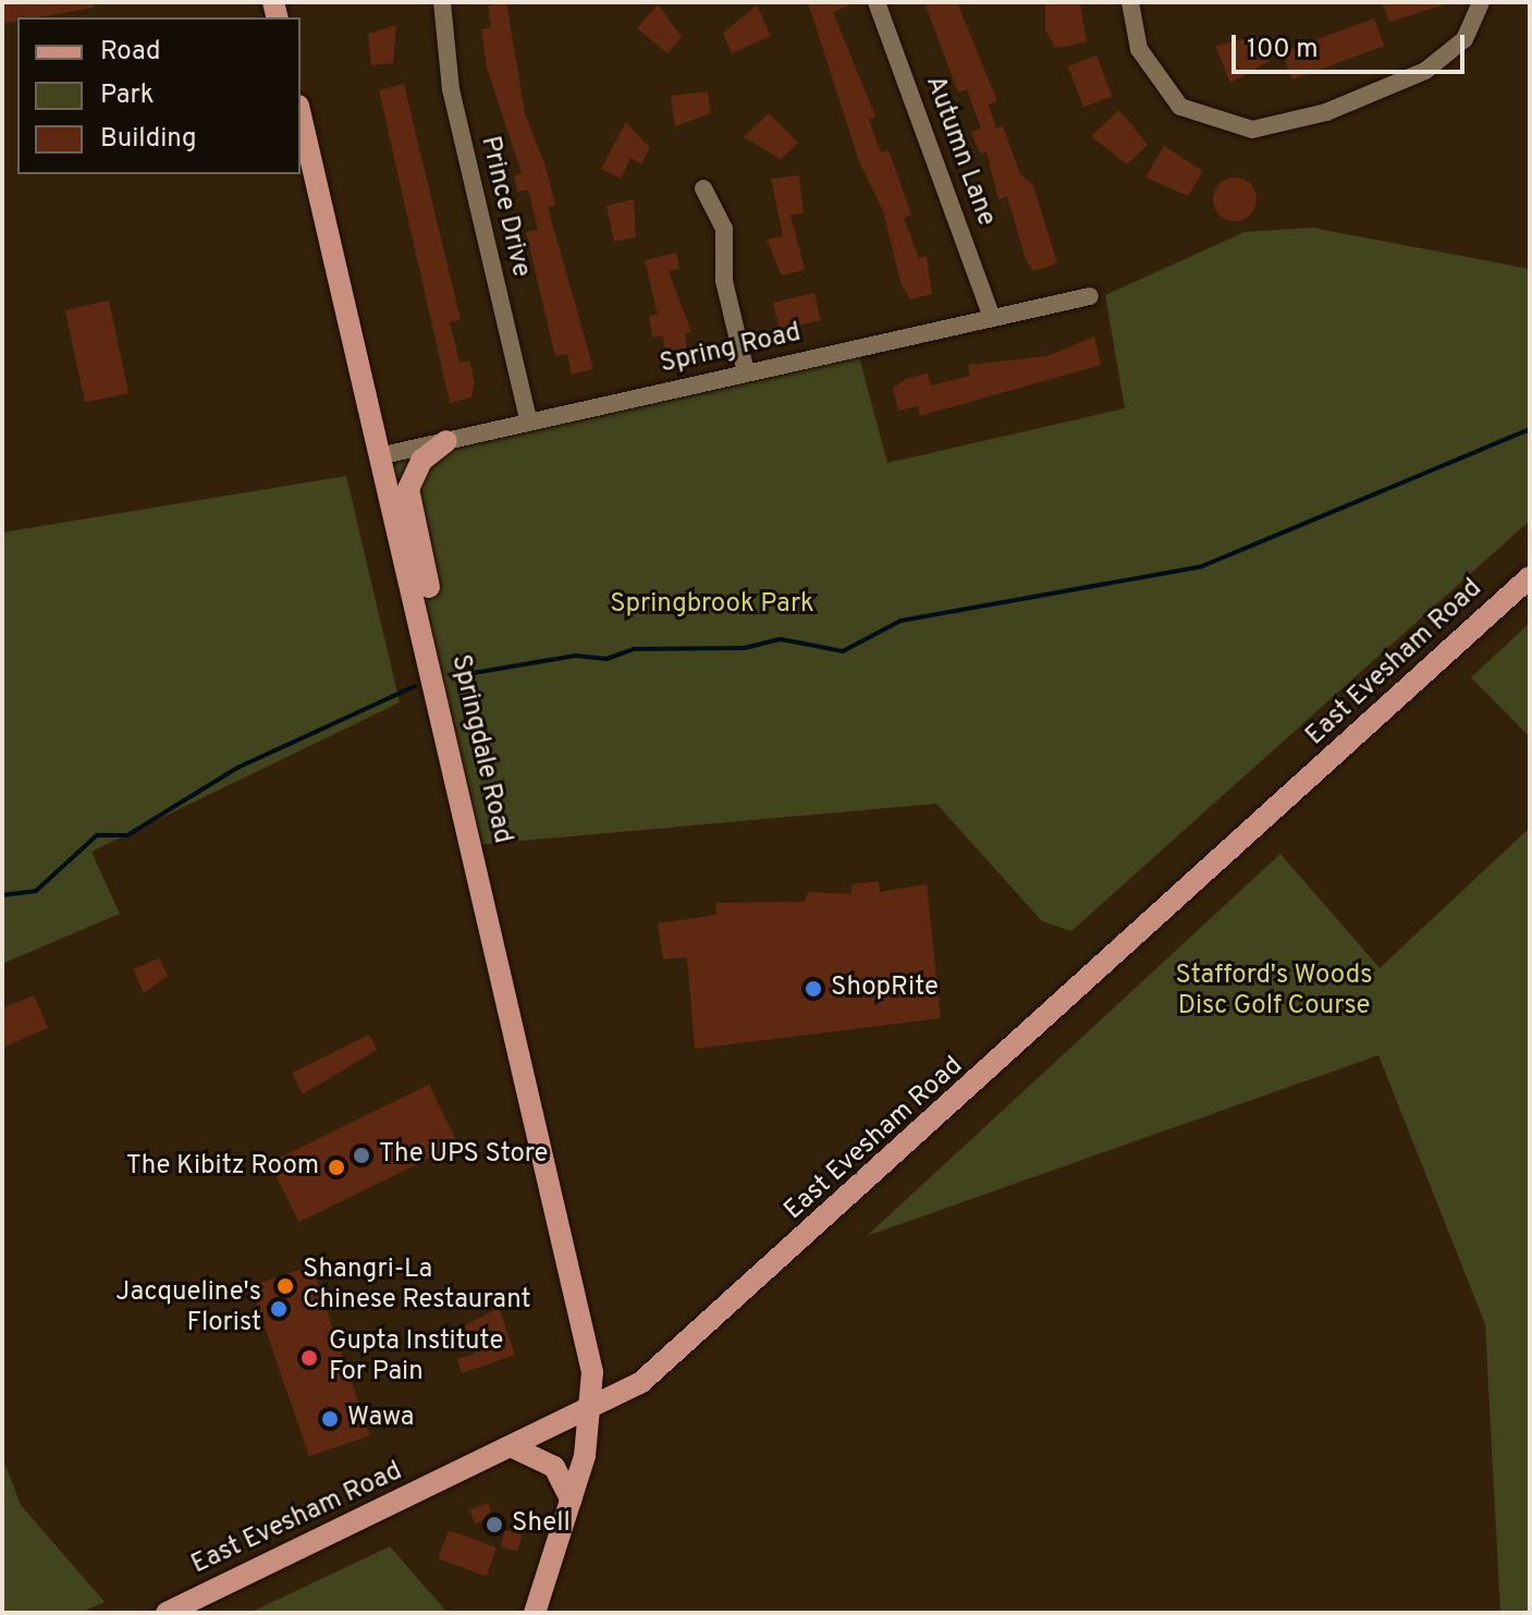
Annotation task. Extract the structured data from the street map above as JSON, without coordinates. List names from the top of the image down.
{
  "streets": {
    "main road": ["East Evesham Road", "Springdale Road"],
    "street": ["Autumn Lane", "Prince Drive", "Spring Road"]
  },
  "crossings": [
    ["Autumn Lane", "Spring Road"],
    ["Prince Drive", "Spring Road"],
    ["Spring Road", "Springdale Road"],
    ["East Evesham Road", "Springdale Road"]
  ],
  "parks": ["Springbrook Park", "Stafford's Woods Disc Golf Course"],
  "places": [
    "ShopRite",
    "The UPS Store",
    "The Kibitz Room",
    "Shangri-La Chinese Restaurant",
    "Jacqueline's Florist",
    "Gupta Institute For Pain",
    "Wawa",
    "Shell"
  ],
  "legend": ["Road", "Park", "Building"],
  "scale_bar": "100 m"
}
